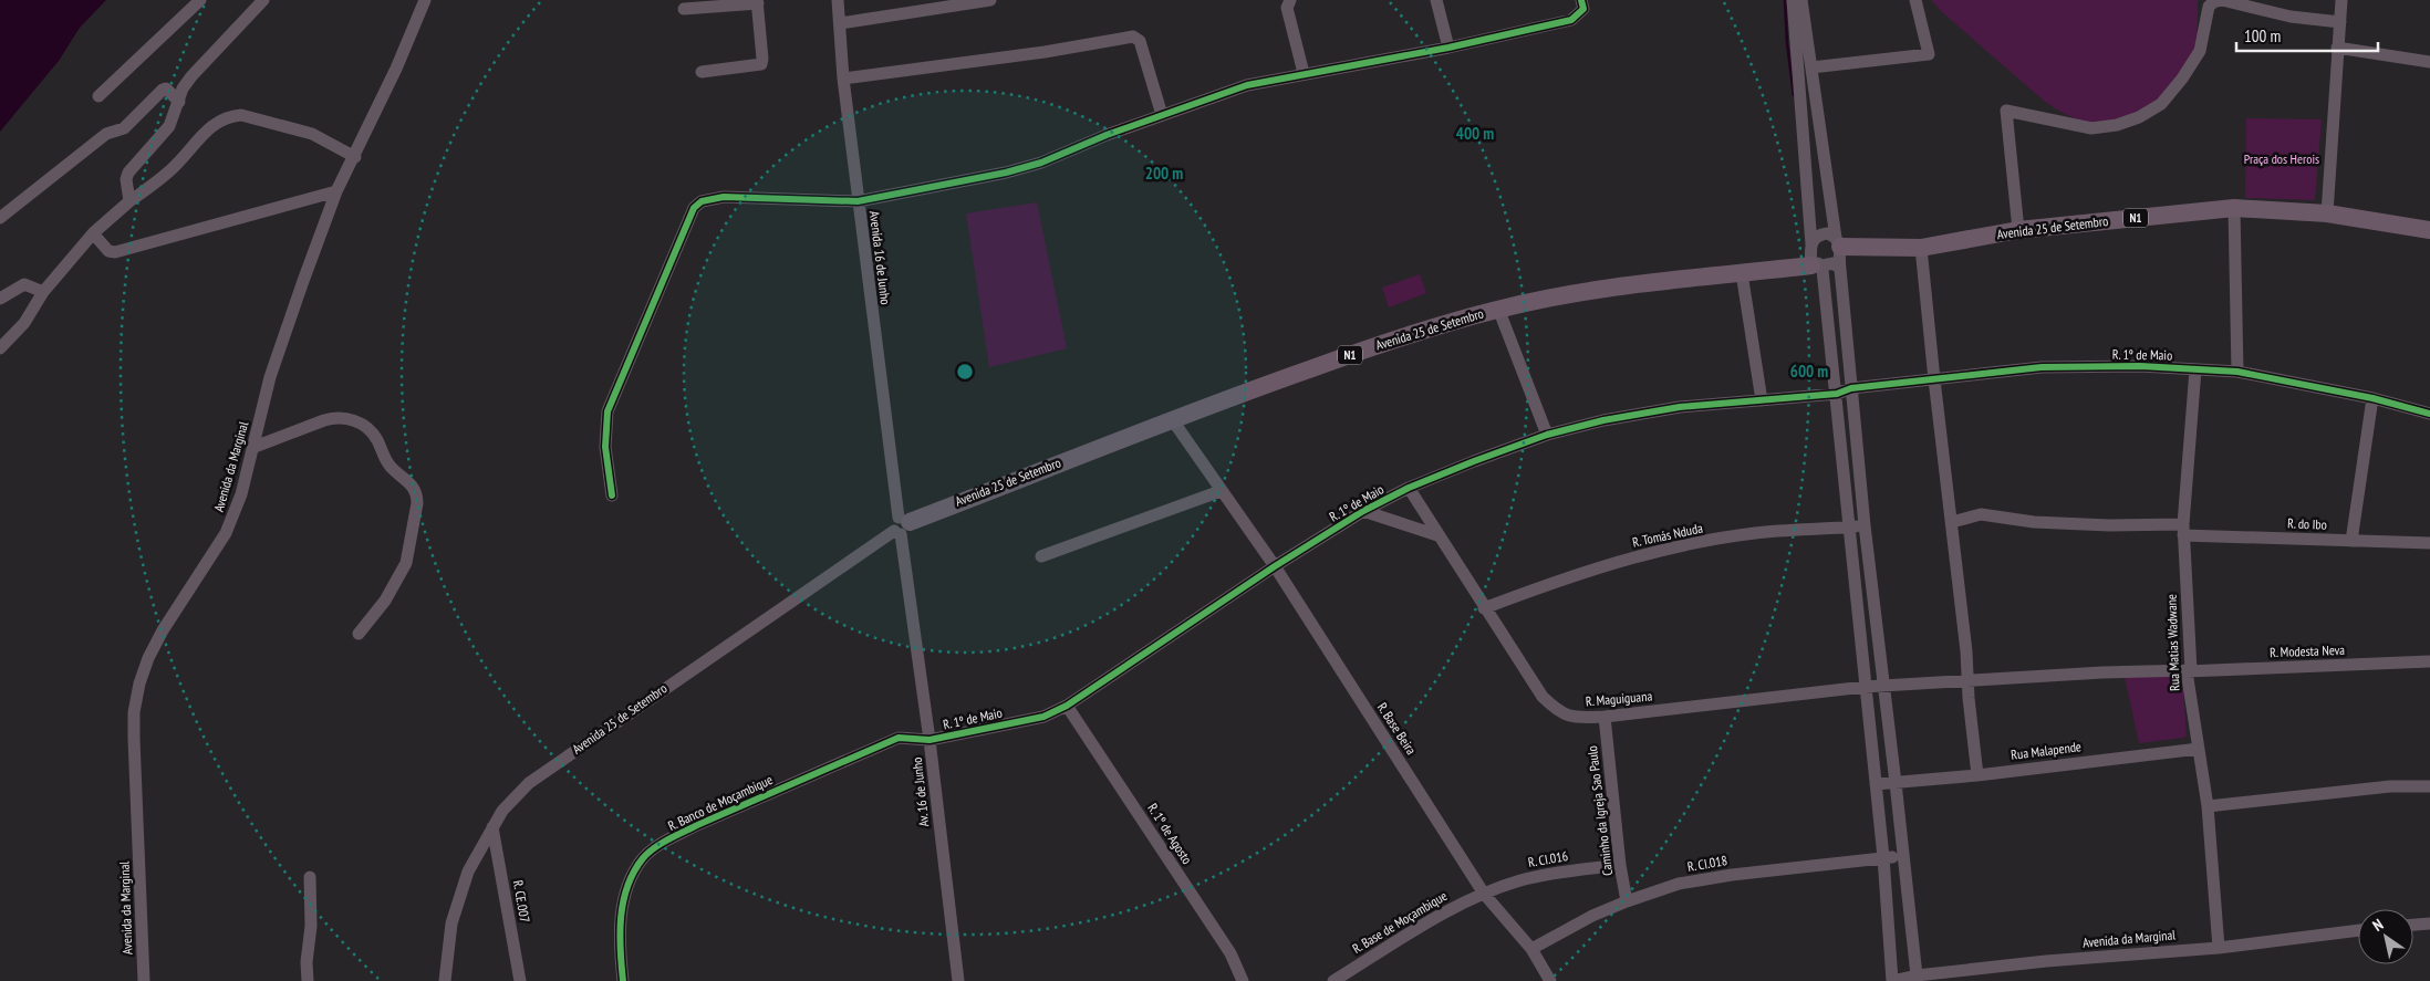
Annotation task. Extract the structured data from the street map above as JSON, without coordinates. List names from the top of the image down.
{
  "streets": {
    "highway": ["N1", "Avenida 25 de Setembro"],
    "street": [
      "Avenida 16 de Junho",
      "R. 1º de Maio",
      "Avenida da Marginal",
      "R. do Ibo",
      "R. Tomás Nduda",
      "Rua Matias Wadwane",
      "R. Modesta Neva",
      "R. Maguiguana",
      "R. Base Beira",
      "Rua Malapende",
      "Av. 16 de Junho",
      "R. Banco de Moçambique",
      "Caminho da Igreja Sao Paulo",
      "R. 1º de Agosto",
      "R. CI.016",
      "R. CI.018",
      "R. CE.007",
      "R. Base de Moçambique"
    ]
  },
  "crossings": [
    ["Avenida 25 de Setembro", "Avenida 16 de Junho"],
    ["Avenida 25 de Setembro", "R. Base Beira"],
    ["Avenida 25 de Setembro", "Av. 16 de Junho"],
    ["Avenida 25 de Setembro", "R. CE.007"],
    ["Avenida 16 de Junho", "Av. 16 de Junho"],
    ["R. 1º de Maio", "Rua Matias Wadwane"],
    ["R. 1º de Maio", "R. Maguiguana"],
    ["R. 1º de Maio", "R. Base Beira"],
    ["R. 1º de Maio", "Av. 16 de Junho"],
    ["R. 1º de Maio", "R. Banco de Moçambique"],
    ["R. 1º de Maio", "R. 1º de Agosto"],
    ["Avenida da Marginal", "Rua Matias Wadwane"],
    ["R. do Ibo", "Rua Matias Wadwane"],
    ["R. Tomás Nduda", "R. Maguiguana"],
    ["Rua Matias Wadwane", "R. Modesta Neva"],
    ["Rua Matias Wadwane", "Rua Malapende"],
    ["R. Modesta Neva", "R. Maguiguana"],
    ["R. Maguiguana", "Caminho da Igreja Sao Paulo"],
    ["R. Base Beira", "R. CI.016"],
    ["R. Base Beira", "R. CI.018"],
    ["R. Base Beira", "R. Base de Moçambique"],
    ["Av. 16 de Junho", "R. Banco de Moçambique"],
    ["Caminho da Igreja Sao Paulo", "R. CI.016"],
    ["Caminho da Igreja Sao Paulo", "R. CI.018"],
    ["R. CI.016", "R. Base de Moçambique"]
  ],
  "parks": ["Praça dos Herois"],
  "scale_bar": "100 m",
  "north": "top left",
  "rings": ["400 m", "200 m", "600 m"]
}
